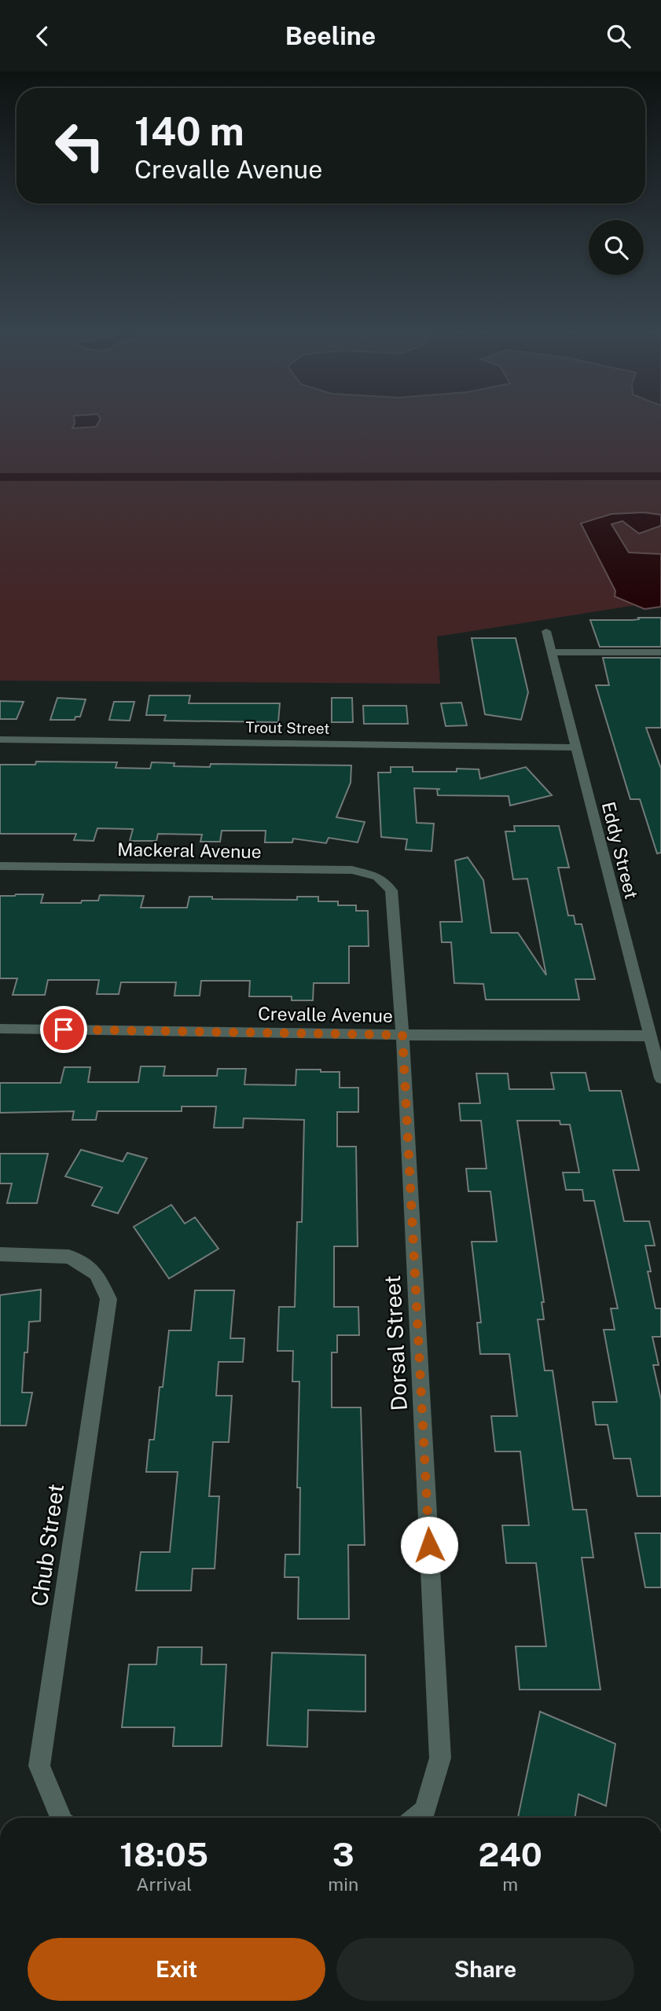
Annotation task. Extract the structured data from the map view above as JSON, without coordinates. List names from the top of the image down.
{
  "streets": {
    "street": [
      "Trout Street",
      "Mackeral Avenue",
      "Eddy Street",
      "Crevalle Avenue",
      "Dorsal Street",
      "Chub Street"
    ]
  },
  "crossings": [
    ["Trout Street", "Eddy Street"],
    ["Mackeral Avenue", "Dorsal Street"],
    ["Eddy Street", "Crevalle Avenue"],
    ["Crevalle Avenue", "Dorsal Street"]
  ],
  "page": {
    "header": "Beeline",
    "turn": ["140 m", "Crevalle Avenue"],
    "eta": [
      "18:05",
      "Arrival",
      "3",
      "min",
      "240",
      "m"
    ],
    "buttons": ["Exit", "Share"]
  }
}
